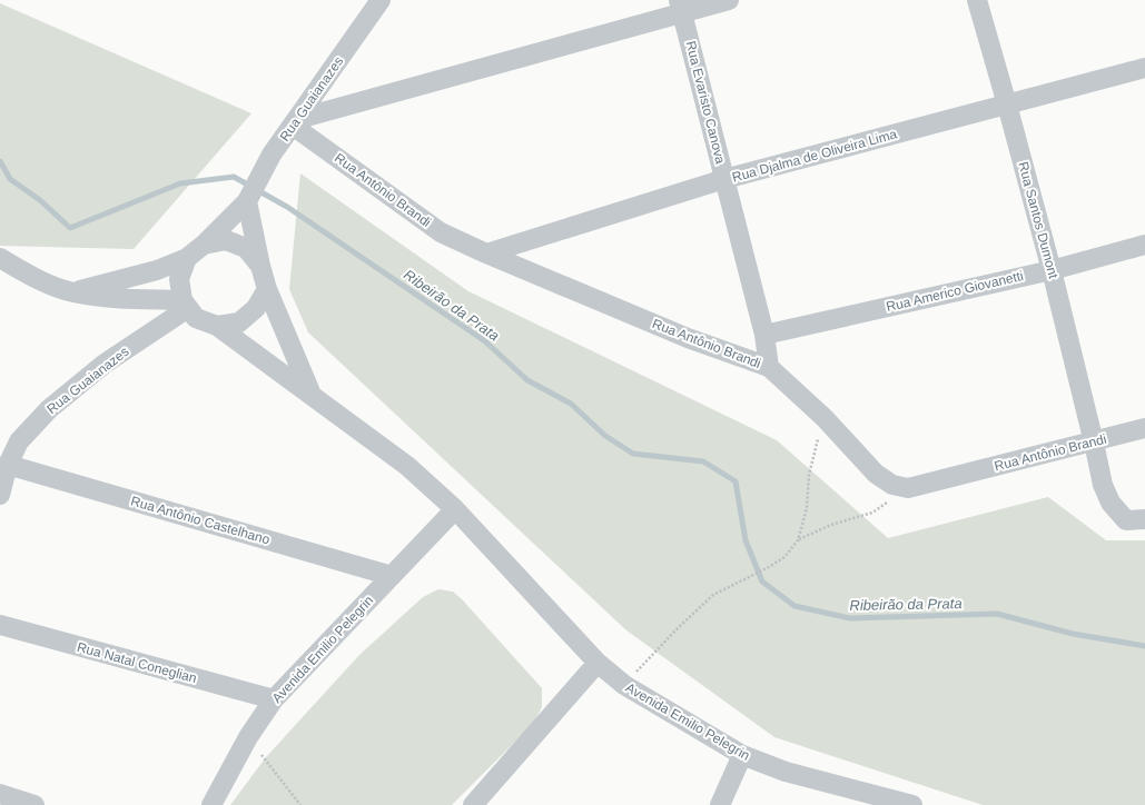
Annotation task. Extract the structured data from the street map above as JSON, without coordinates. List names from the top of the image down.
{
  "streets": {
    "street": [
      "Rua Guaianazes",
      "Rua Evaristo Canova",
      "Rua Djalma de Oliveira Lima",
      "Rua Antônio Brandi",
      "Rua Santos Dumont",
      "Rua Americo Giovanetti",
      "Rua Antônio Castelhano",
      "Avenida Emilio Pelegrin",
      "Rua Natal Coneglian"
    ]
  },
  "crossings": [
    ["Rua Guaianazes", "Rua Antônio Brandi"],
    ["Rua Guaianazes", "Rua Antônio Castelhano"],
    ["Rua Guaianazes", "Avenida Emilio Pelegrin"],
    ["Rua Evaristo Canova", "Rua Djalma de Oliveira Lima"],
    ["Rua Evaristo Canova", "Rua Antônio Brandi"],
    ["Rua Evaristo Canova", "Rua Americo Giovanetti"],
    ["Rua Djalma de Oliveira Lima", "Rua Antônio Brandi"],
    ["Rua Djalma de Oliveira Lima", "Rua Santos Dumont"],
    ["Rua Antônio Brandi", "Rua Santos Dumont"],
    ["Rua Santos Dumont", "Rua Americo Giovanetti"],
    ["Rua Antônio Castelhano", "Avenida Emilio Pelegrin"],
    ["Avenida Emilio Pelegrin", "Rua Natal Coneglian"]
  ],
  "water": ["Ribeirão da Prata"]
}
